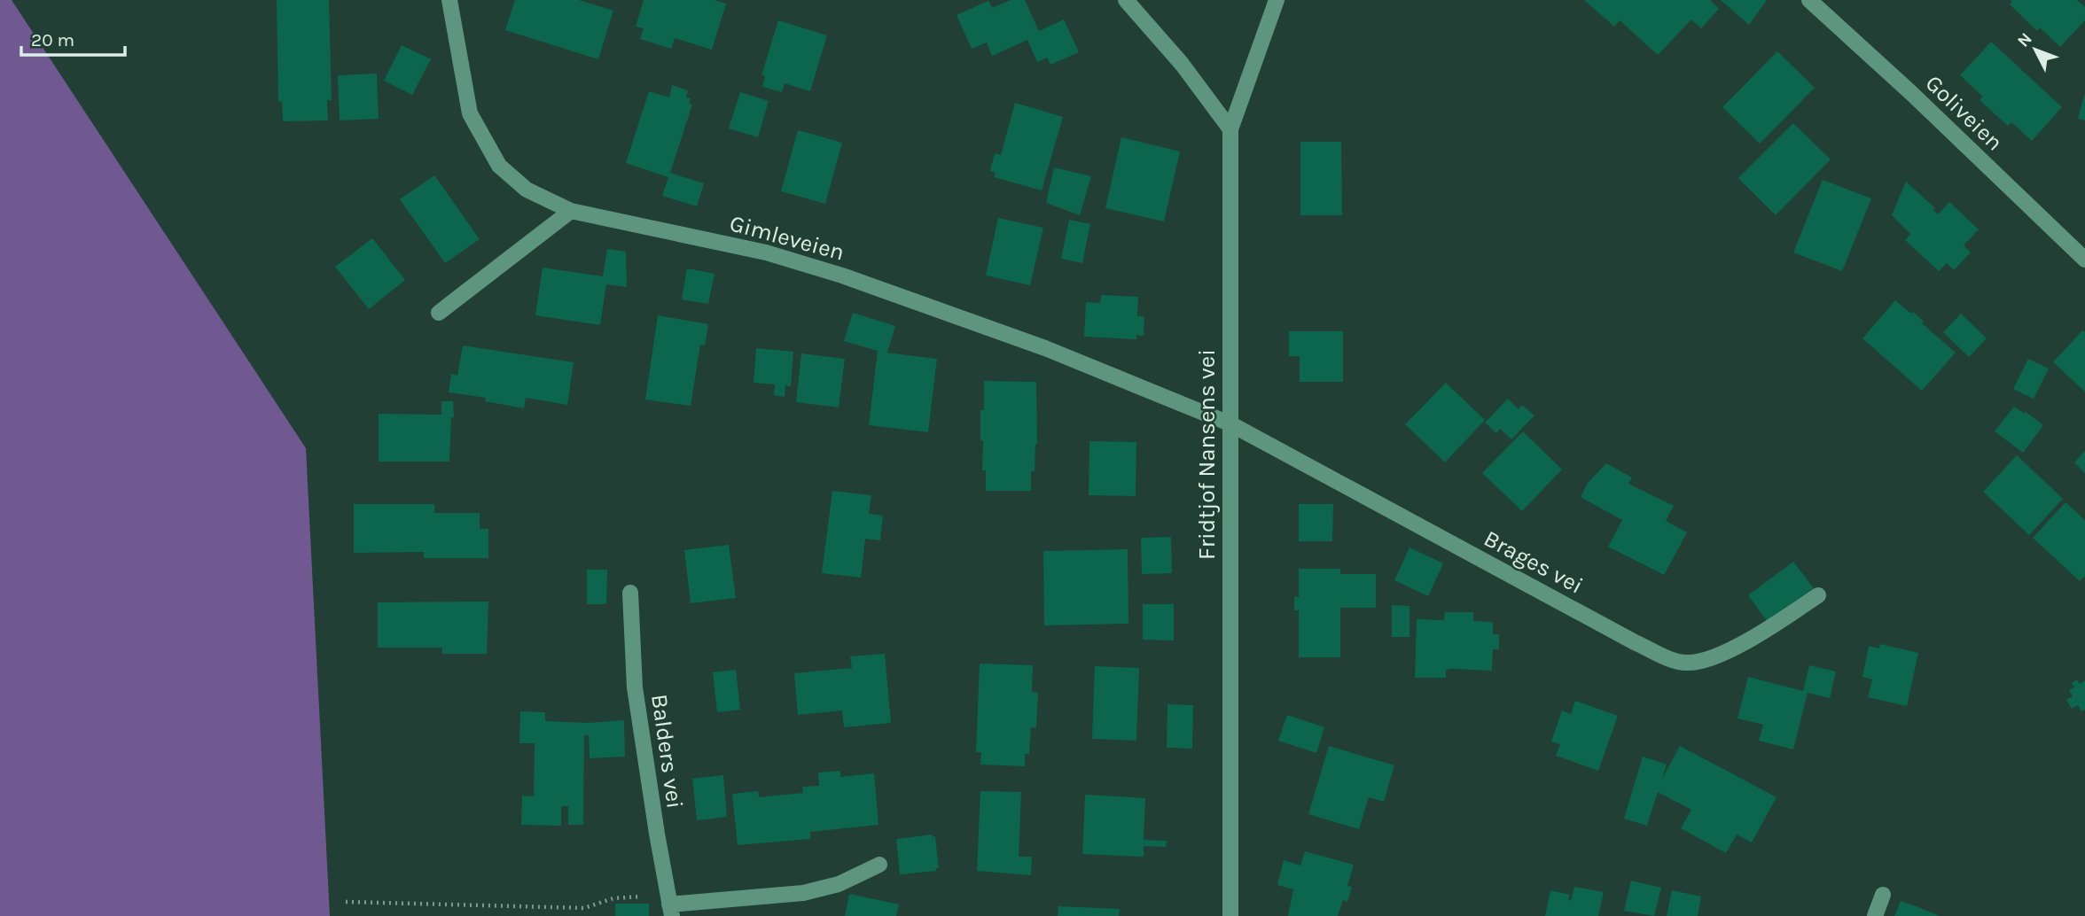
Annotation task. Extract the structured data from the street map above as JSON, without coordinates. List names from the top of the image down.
{
  "streets": {
    "street": [
      "Goliveien",
      "Gimleveien",
      "Fridtjof Nansens vei",
      "Brages vei",
      "Balders vei"
    ]
  },
  "crossings": [
    ["Gimleveien", "Fridtjof Nansens vei"],
    ["Gimleveien", "Brages vei"],
    ["Fridtjof Nansens vei", "Brages vei"]
  ],
  "scale_bar": "20 m",
  "north": "top left"
}
